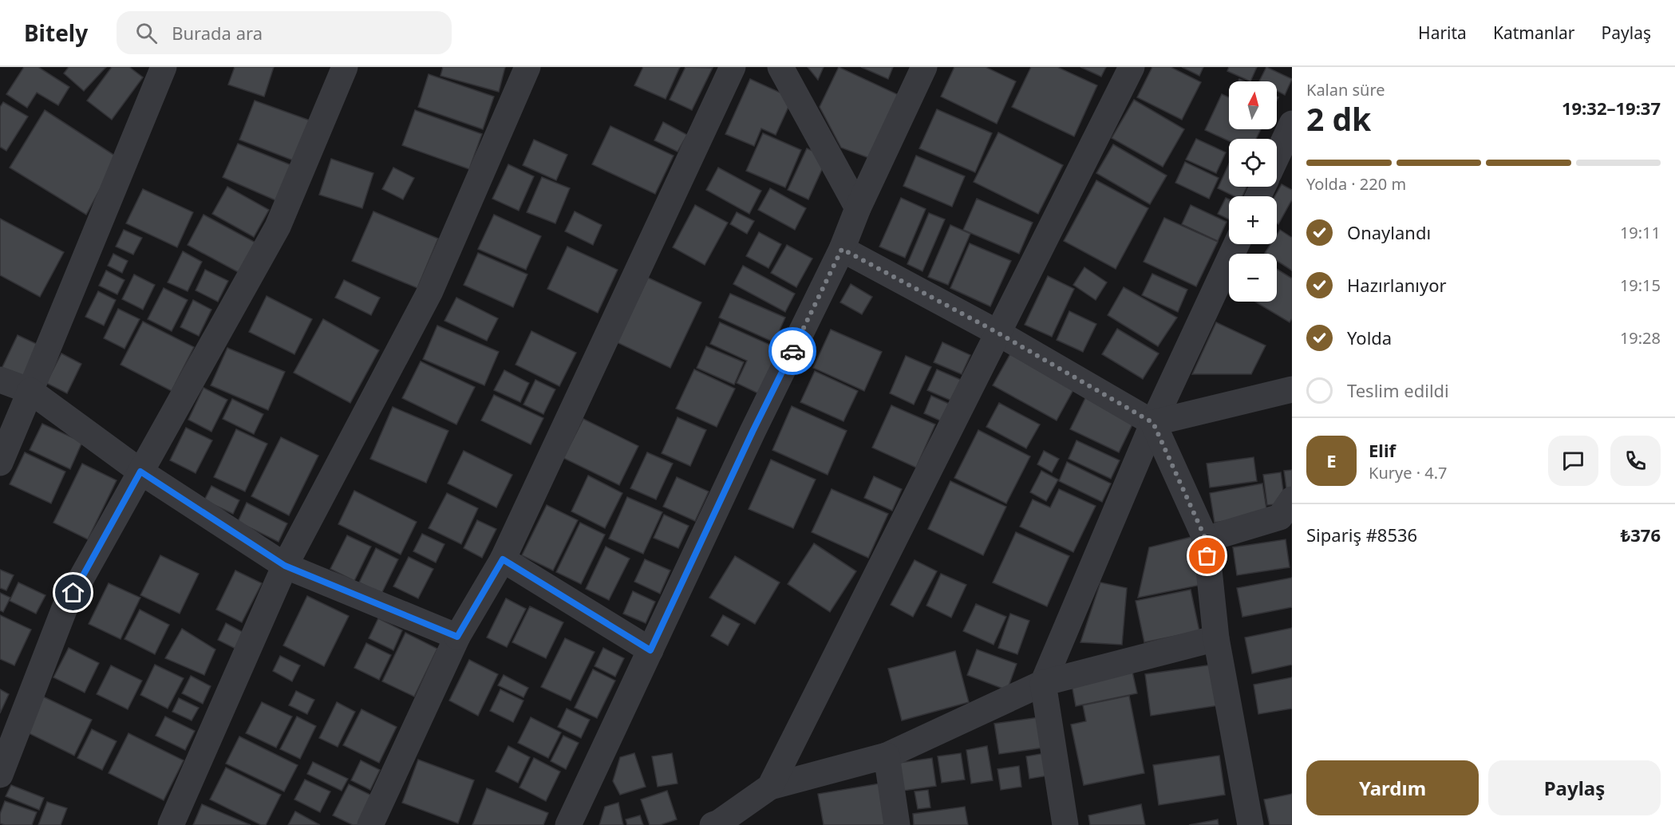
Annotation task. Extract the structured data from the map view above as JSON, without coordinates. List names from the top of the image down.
{
  "north": "top",
  "page": {
    "header": "Bitely",
    "search": "Burada ara",
    "nav": ["Harita", "Katmanlar", "Paylaş"],
    "heading": ["2 dk", "Kalan süre", "19:32–19:37"],
    "panel": [
      "Elif",
      "Kurye · 4.7",
      "Sipariş #8536",
      "₺376"
    ],
    "map_buttons": ["+", "−"],
    "bar": "Yolda · 220 m",
    "list": [
      ["Onaylandı", "19:11"],
      ["Hazırlanıyor", "19:15"],
      ["Yolda", "19:28"],
      "Teslim edildi"
    ],
    "round": "E",
    "buttons": ["Yardım", "Paylaş"]
  }
}
